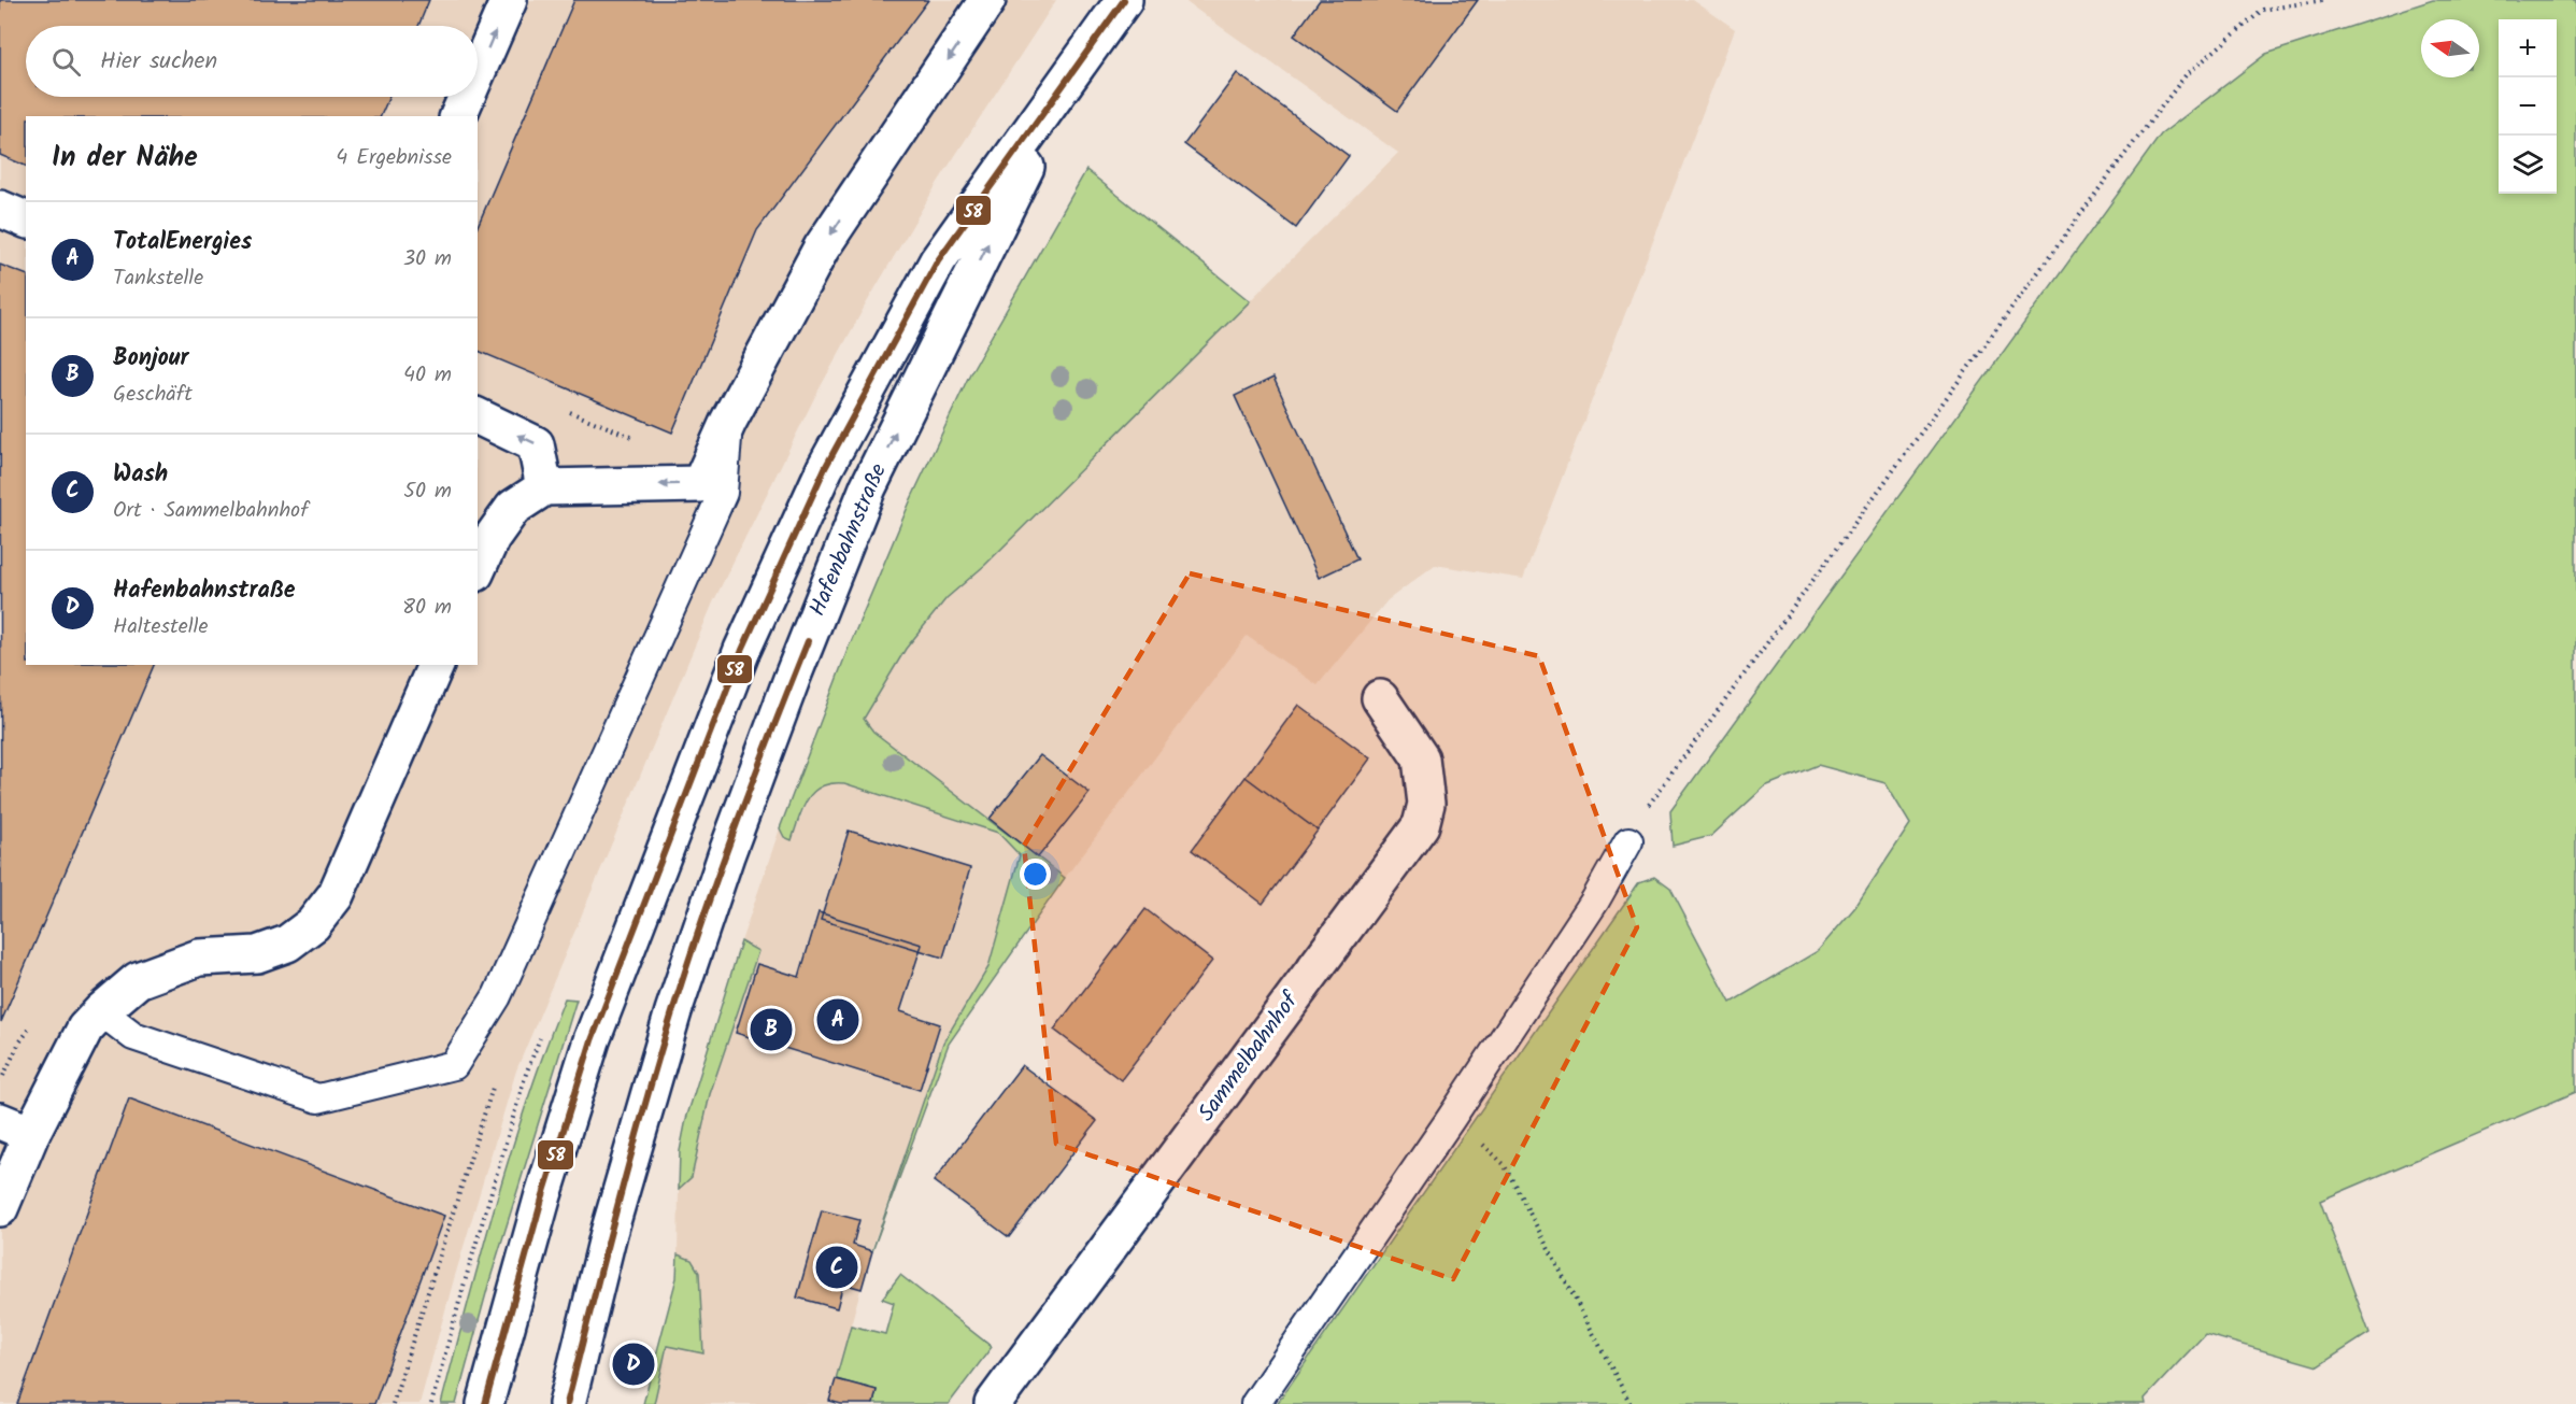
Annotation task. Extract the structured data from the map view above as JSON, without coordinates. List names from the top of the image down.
{
  "streets": {
    "main road": ["Hafenbahnstraße", "Sammelbahnhof"]
  },
  "lines": ["transit line 58"],
  "north": "left",
  "page": {
    "map_buttons": ["+", "−"],
    "search": "Hier suchen",
    "heading": ["In der Nähe", "4 Ergebnisse"],
    "list": [
      {
        "mark": "A",
        "name": "TotalEnergies",
        "note": "Tankstelle",
        "value": "30 m"
      },
      {
        "mark": "B",
        "name": "Bonjour",
        "note": "Geschäft",
        "value": "40 m"
      },
      {
        "mark": "C",
        "name": "Wash",
        "note": "Ort · Sammelbahnhof",
        "value": "50 m"
      },
      {
        "mark": "D",
        "name": "Hafenbahnstraße",
        "note": "Haltestelle",
        "value": "80 m"
      }
    ],
    "pins": [
      "A",
      "B",
      "C",
      "D"
    ]
  }
}
